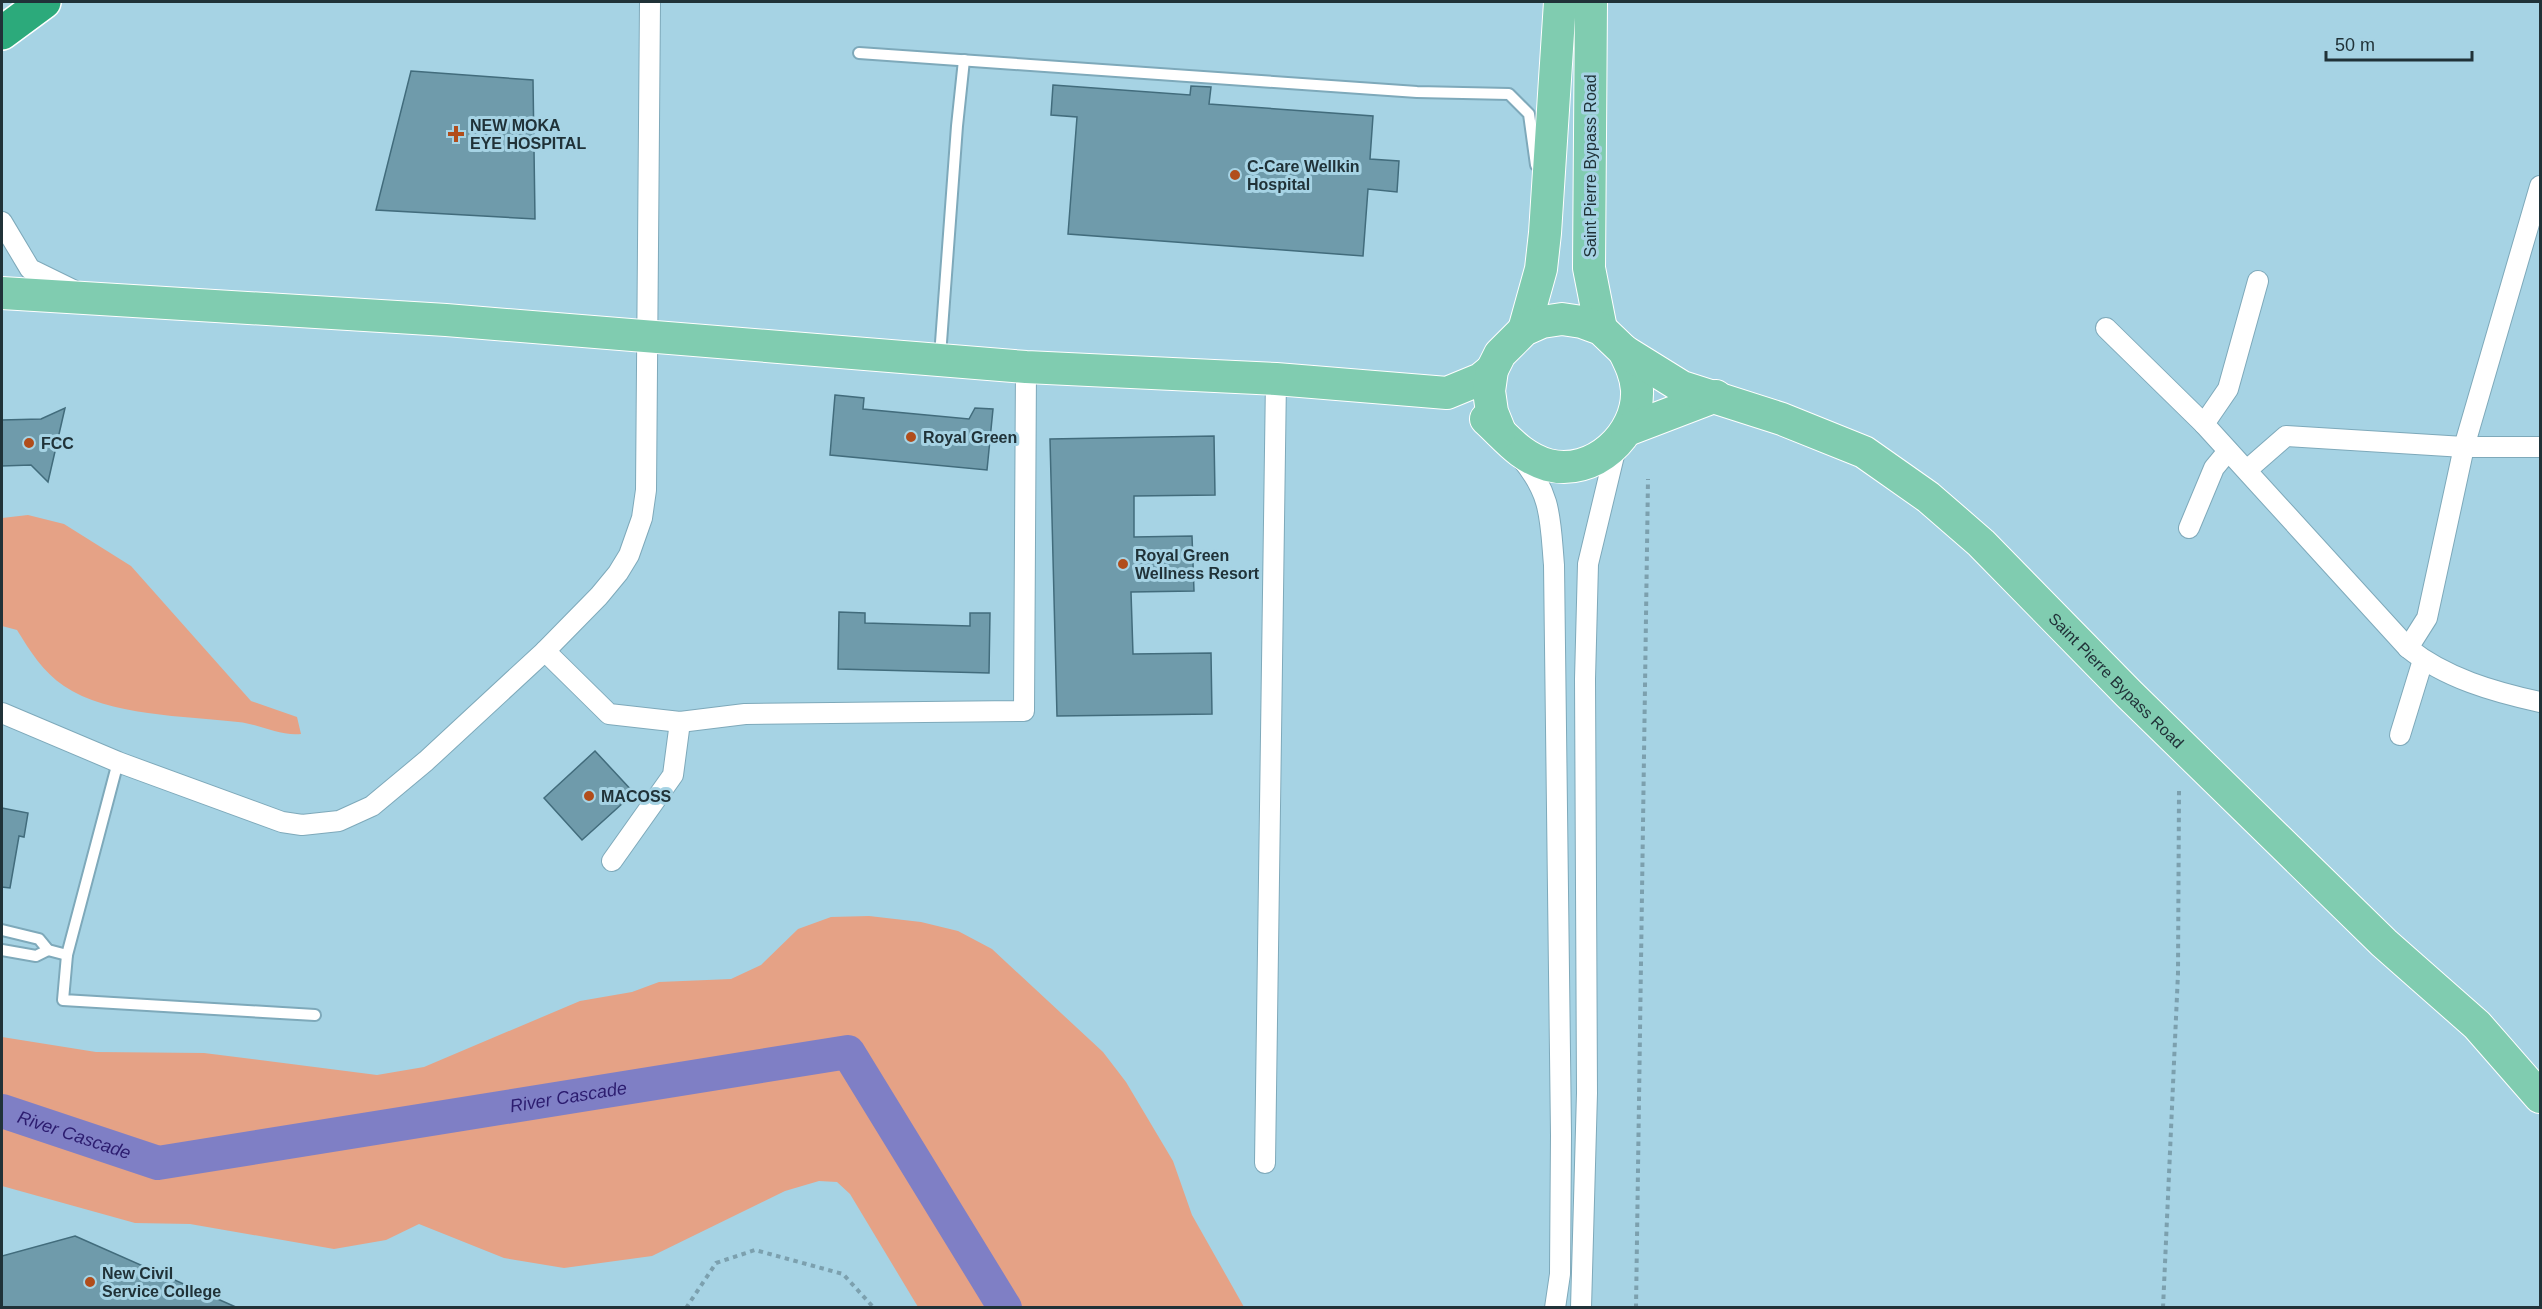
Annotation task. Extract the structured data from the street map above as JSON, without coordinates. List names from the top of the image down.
{
  "streets": {
    "main road": ["Saint Pierre Bypass Road"]
  },
  "water": ["River Cascade"],
  "places": {
    "health": ["NEW MOKA EYE HOSPITAL"],
    "other": [
      "C-Care Wellkin Hospital",
      "Royal Green",
      "FCC",
      "Royal Green Wellness Resort",
      "MACOSS",
      "New Civil Service College"
    ]
  },
  "scale_bar": "50 m"
}
